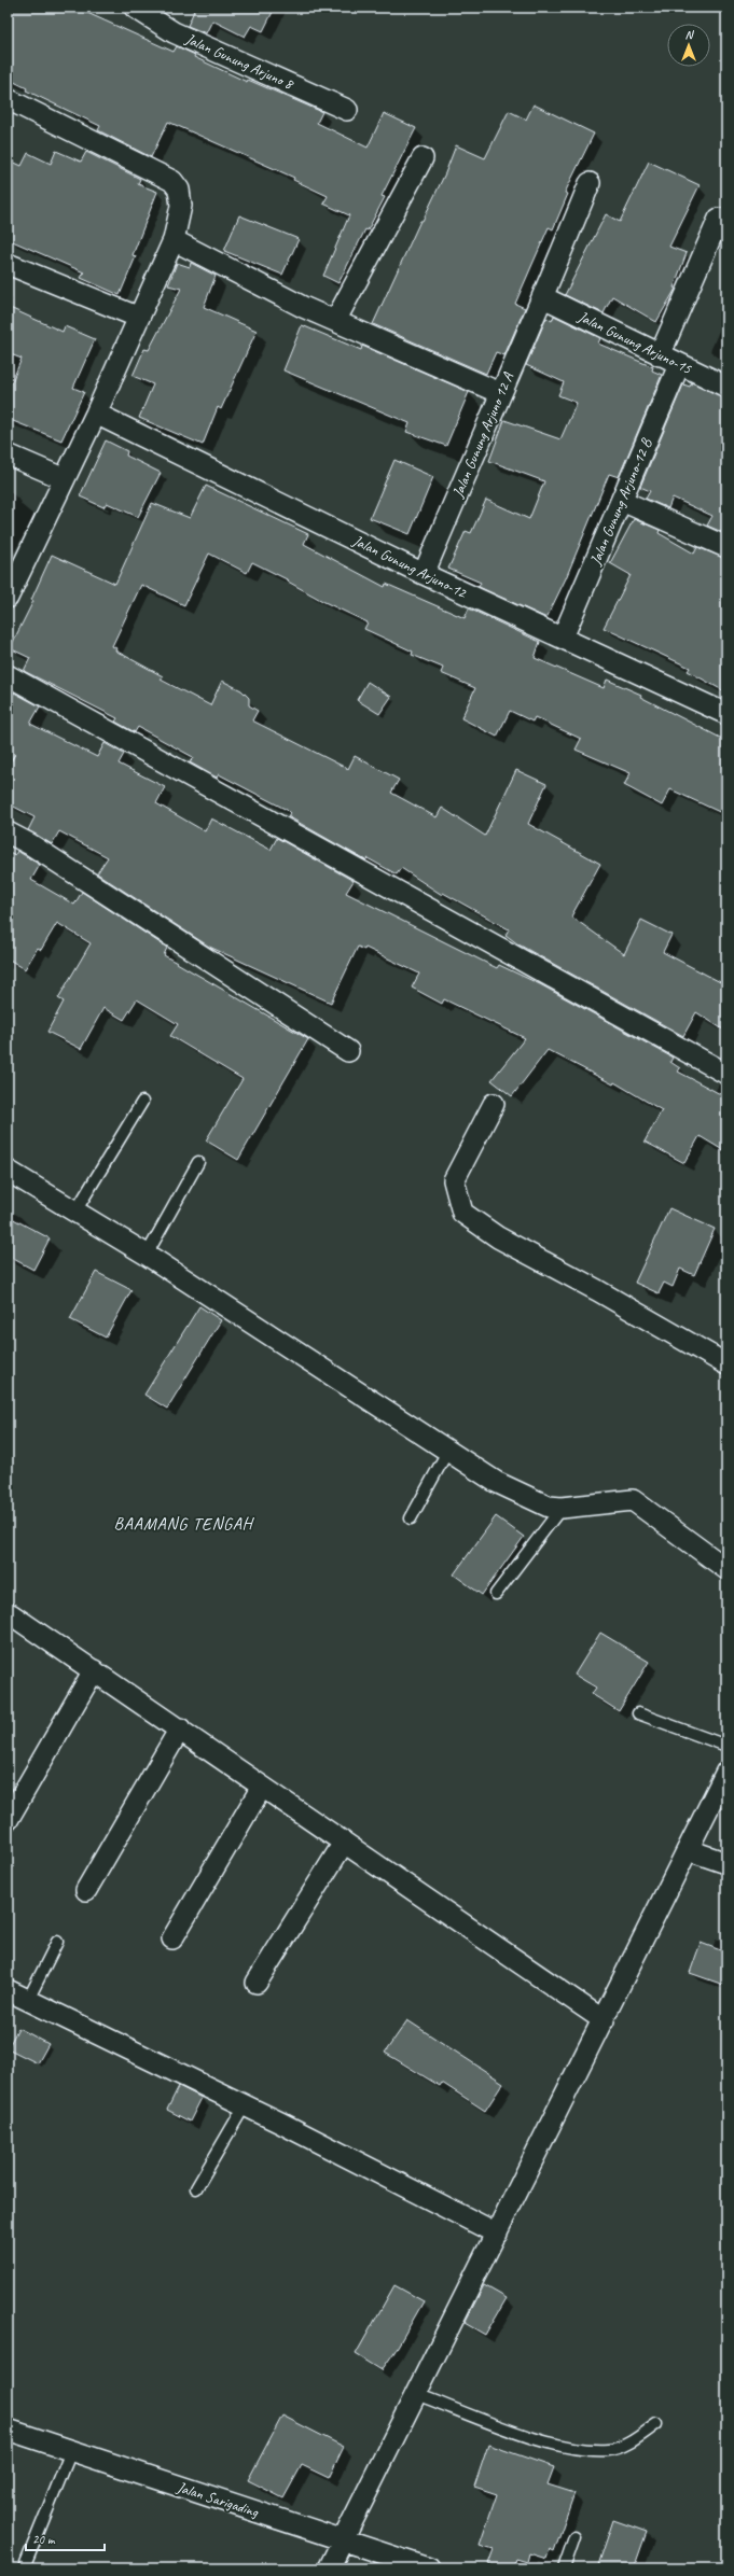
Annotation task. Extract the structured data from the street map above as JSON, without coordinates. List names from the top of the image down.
{
  "streets": {
    "street": [
      "Jalan Gunung Arjuno 8",
      "Jalan Gunung Arjuno-15",
      "Jalan Gunung Arjuno 12 A",
      "Jalan Gunung Arjuno-12 B",
      "Jalan Gunung Arjuno-12",
      "Jalan Sarigading"
    ]
  },
  "crossings": [
    ["Jalan Gunung Arjuno-15", "Jalan Gunung Arjuno 12 A"],
    ["Jalan Gunung Arjuno-15", "Jalan Gunung Arjuno-12 B"],
    ["Jalan Gunung Arjuno 12 A", "Jalan Gunung Arjuno-12"],
    ["Jalan Gunung Arjuno-12 B", "Jalan Gunung Arjuno-12"]
  ],
  "districts": ["BAAMANG TENGAH"],
  "scale_bar": "20 m",
  "north": "top"
}
